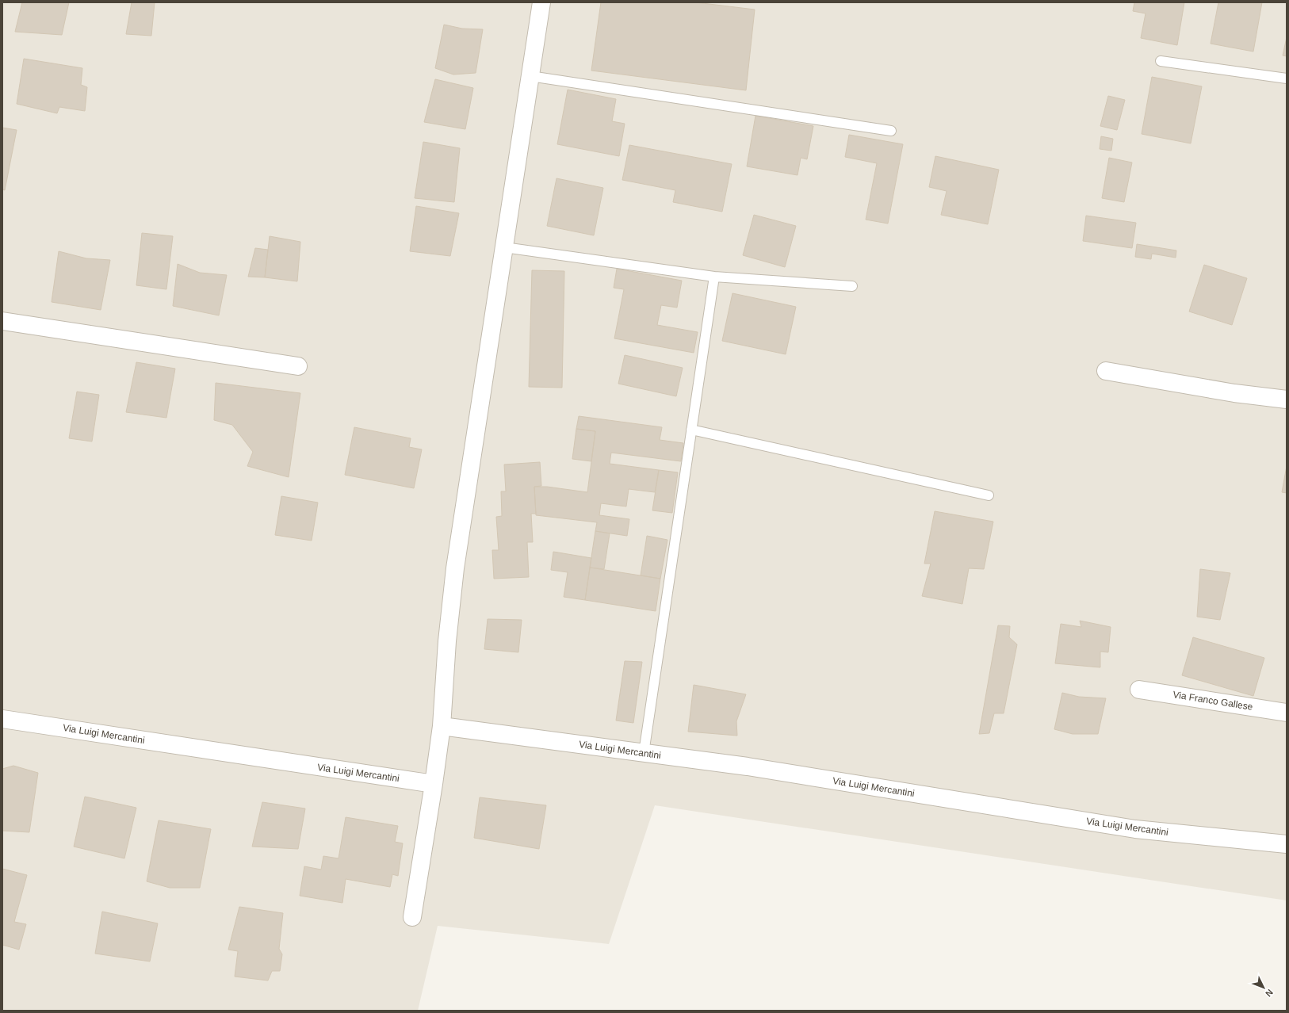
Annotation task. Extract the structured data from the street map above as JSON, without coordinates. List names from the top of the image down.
{
  "streets": {
    "street": ["Via Franco Gallese", "Via Luigi Mercantini"]
  },
  "north": "bottom right"
}
